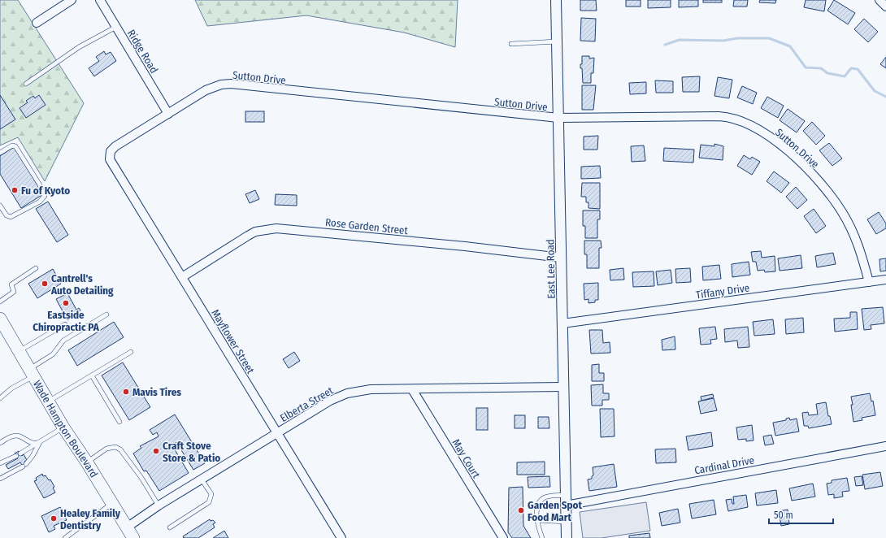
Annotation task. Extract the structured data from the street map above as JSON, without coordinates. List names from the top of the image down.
{
  "streets": {
    "main road": ["Wade Hampton Boulevard"],
    "street": [
      "Ridge Road",
      "Sutton Drive",
      "Rose Garden Street",
      "East Lee Road",
      "Tiffany Drive",
      "Mayflower Street",
      "Elberta Street",
      "May Court",
      "Cardinal Drive"
    ]
  },
  "crossings": [
    ["Ridge Road", "Sutton Drive"],
    ["Sutton Drive", "East Lee Road"],
    ["Sutton Drive", "Tiffany Drive"],
    ["Sutton Drive", "Mayflower Street"],
    ["Rose Garden Street", "East Lee Road"],
    ["Rose Garden Street", "Mayflower Street"],
    ["East Lee Road", "Tiffany Drive"],
    ["East Lee Road", "Elberta Street"],
    ["East Lee Road", "Cardinal Drive"],
    ["Mayflower Street", "Elberta Street"],
    ["Elberta Street", "Wade Hampton Boulevard"],
    ["Elberta Street", "May Court"]
  ],
  "places": [
    "Fu of Kyoto",
    "Cantrell's Auto Detailing",
    "Eastside Chiropractic PA",
    "Mavis Tires",
    "Craft Stove Store & Patio",
    "Garden Spot Food Mart",
    "Healey Family Dentistry"
  ],
  "scale_bar": "50 m"
}
